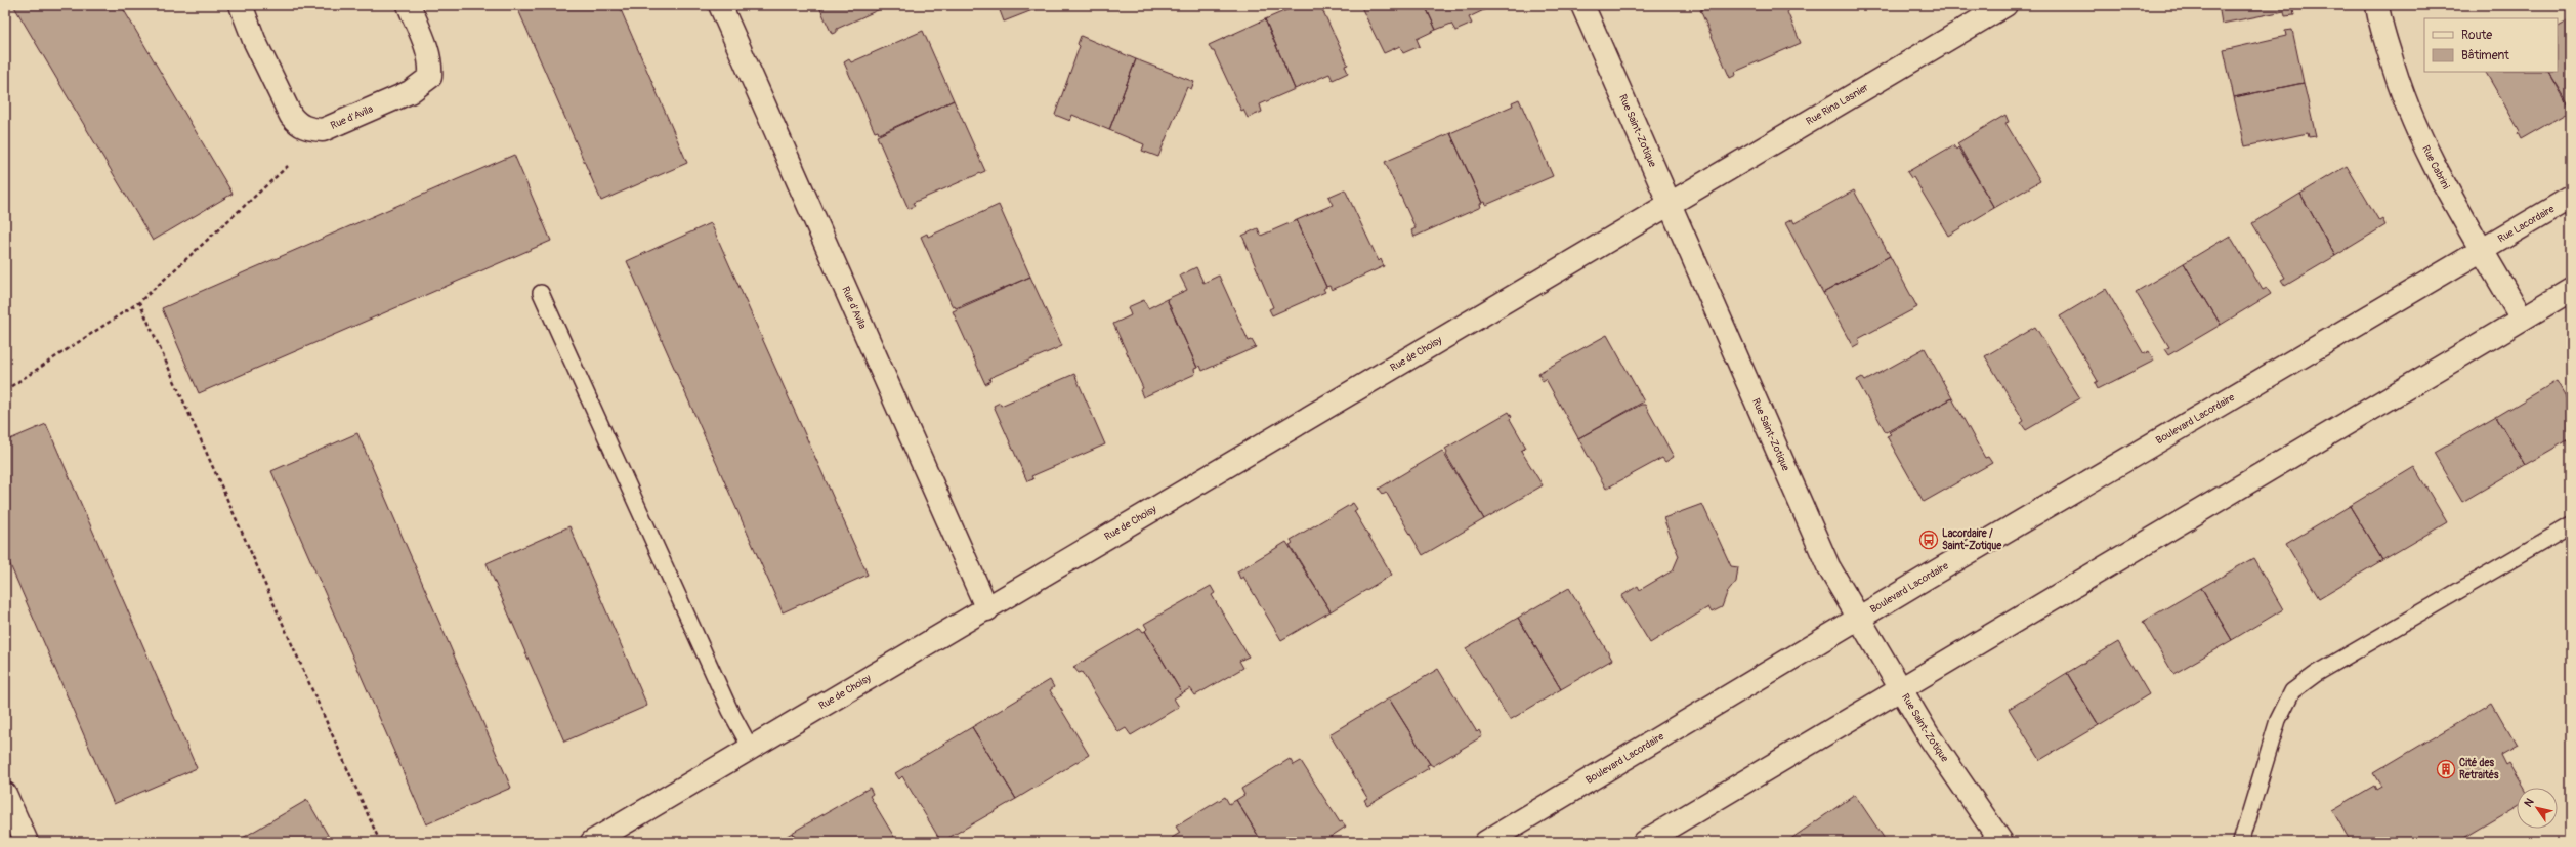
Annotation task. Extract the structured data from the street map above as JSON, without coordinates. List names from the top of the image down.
{
  "streets": {
    "street": [
      "Rue Rina Lasnier",
      "Rue d'Avila",
      "Rue Saint-Zotique",
      "Rue Cabrini",
      "Rue Lacordaire",
      "Rue de Choisy",
      "Boulevard Lacordaire"
    ]
  },
  "crossings": [
    ["Rue Rina Lasnier", "Rue Saint-Zotique"],
    ["Rue Rina Lasnier", "Rue de Choisy"],
    ["Rue d'Avila", "Rue de Choisy"],
    ["Rue Saint-Zotique", "Rue de Choisy"],
    ["Rue Saint-Zotique", "Boulevard Lacordaire"],
    ["Rue Cabrini", "Rue Lacordaire"],
    ["Rue Cabrini", "Boulevard Lacordaire"],
    ["Rue Lacordaire", "Boulevard Lacordaire"]
  ],
  "places": {
    "bus stop": ["Lacordaire / Saint-Zotique"],
    "building": ["Cité des Retraités"]
  },
  "legend": ["Route", "Bâtiment"],
  "north": "top left"
}
